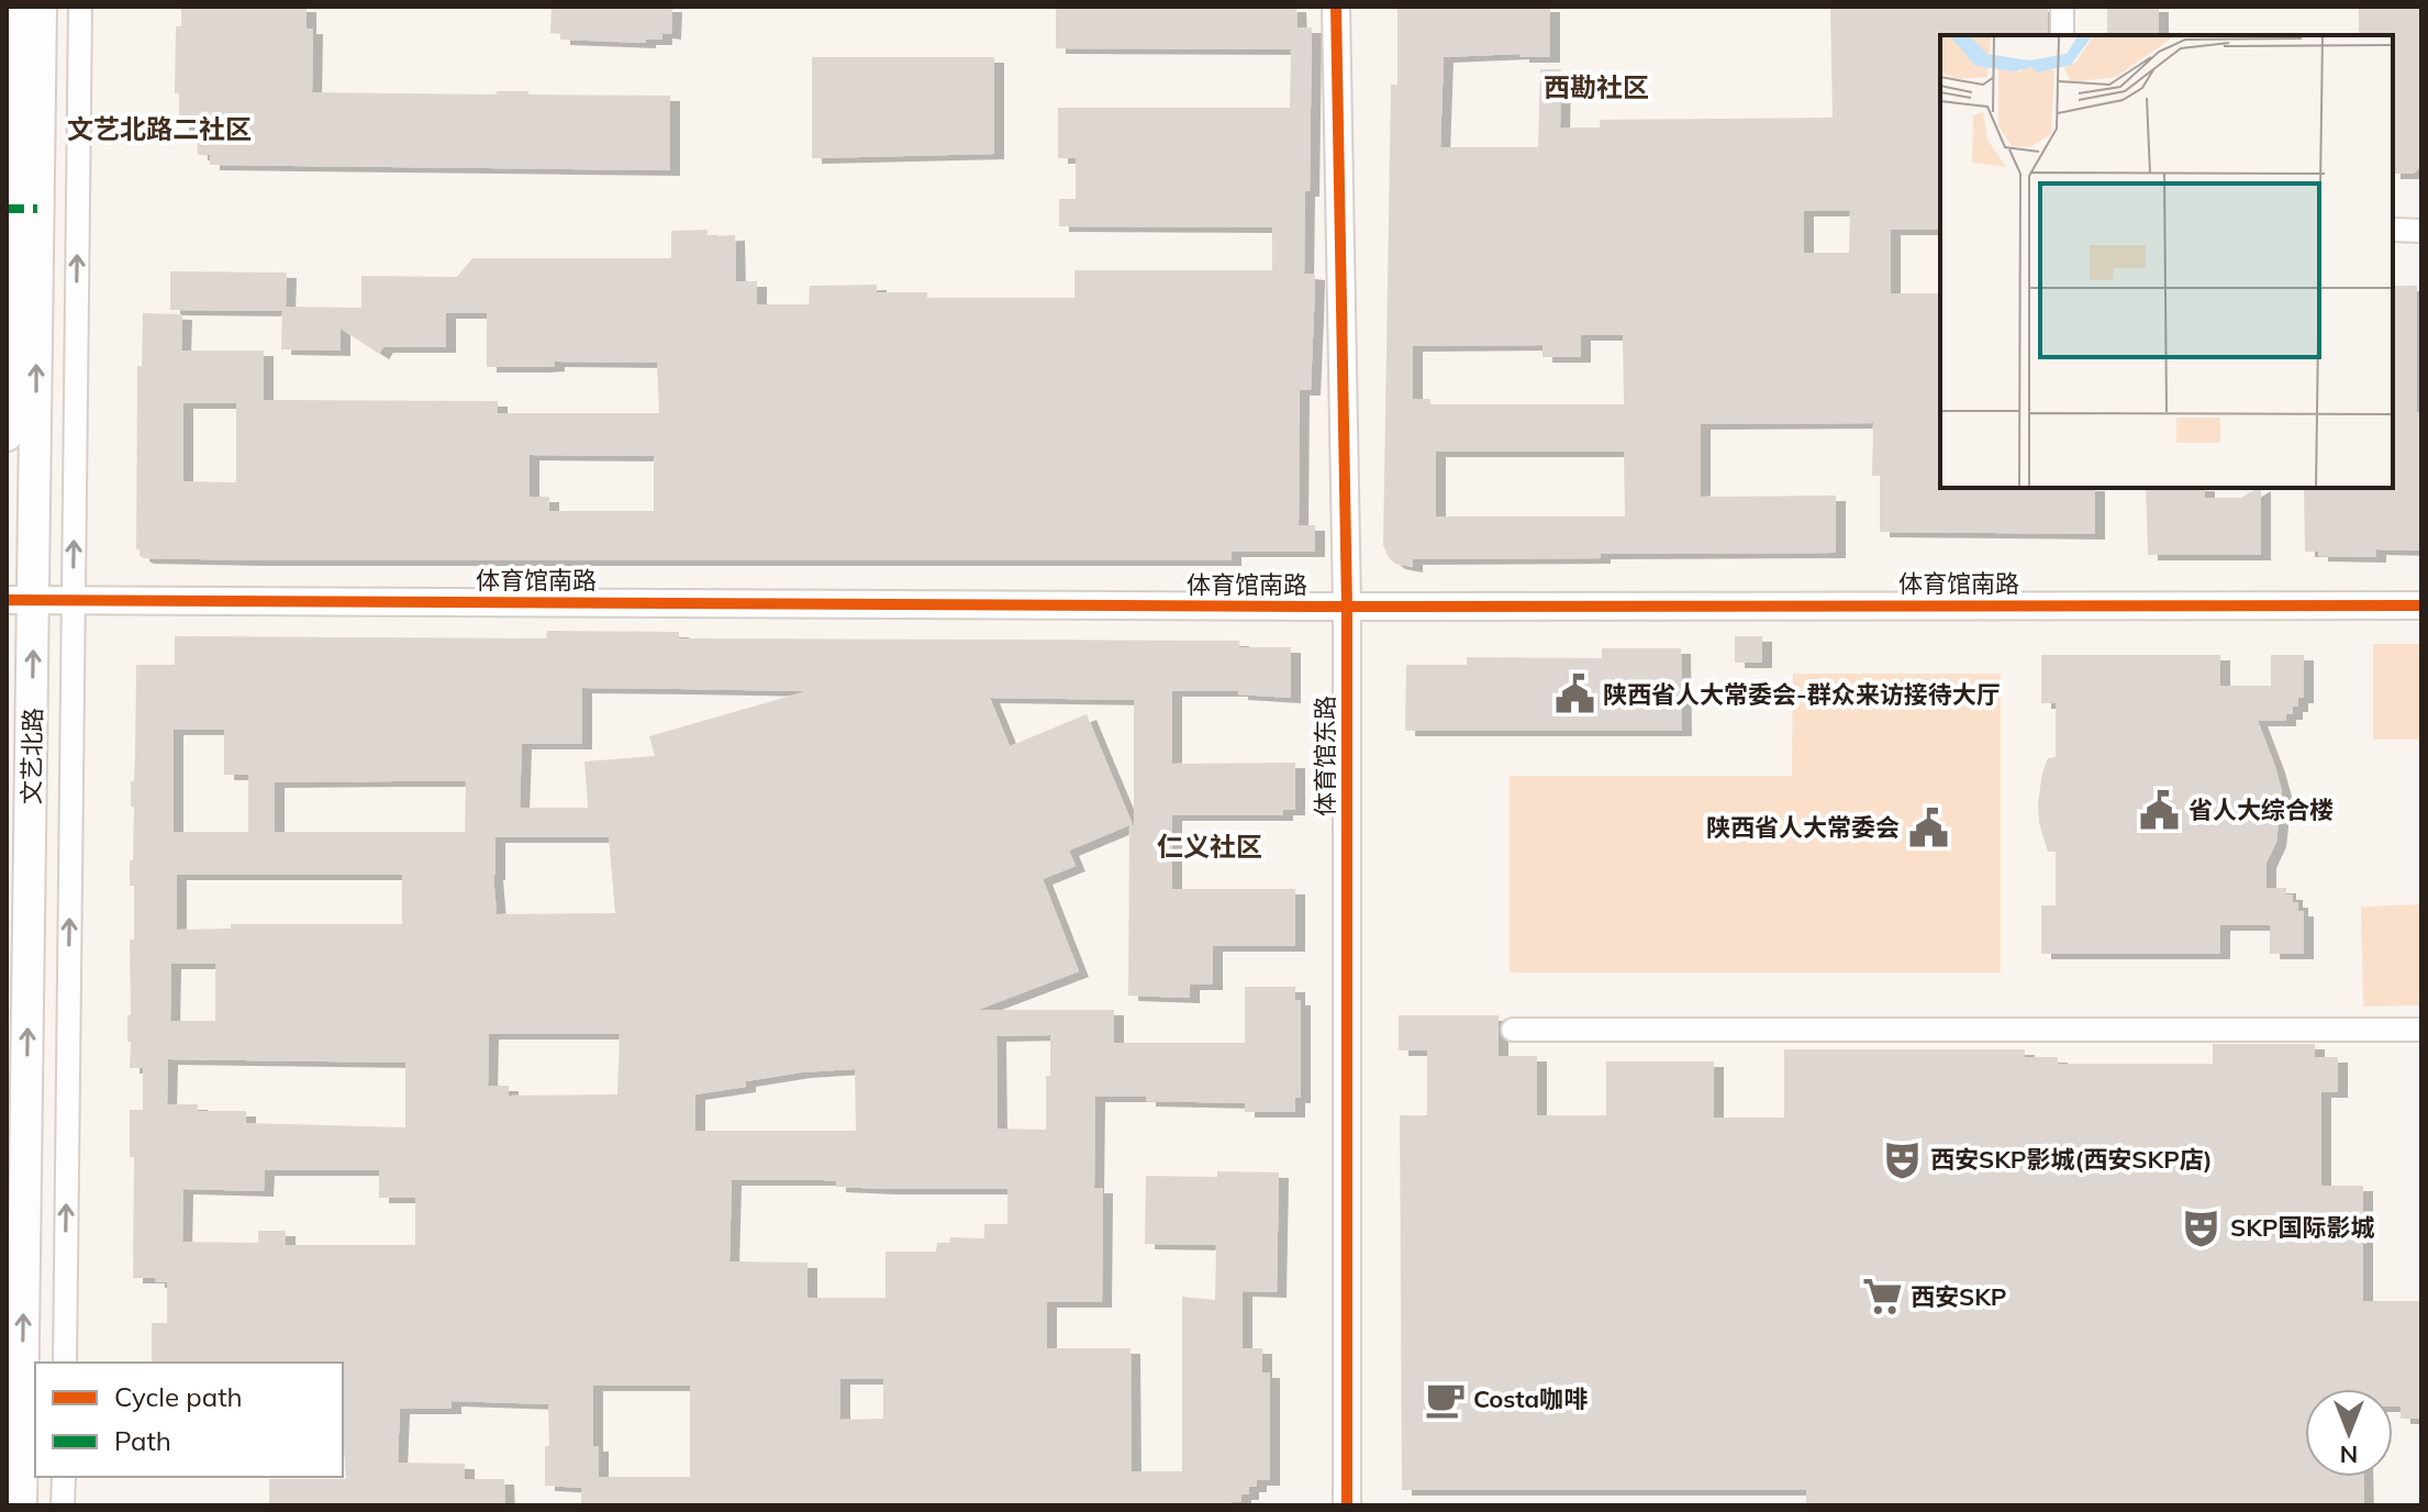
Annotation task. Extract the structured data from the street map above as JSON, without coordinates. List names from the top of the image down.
{
  "streets": {
    "main road": ["文艺北路"],
    "street": ["体育馆南路", "体育馆东路"]
  },
  "crossings": [
    ["体育馆南路", "文艺北路"],
    ["体育馆南路", "体育馆东路"]
  ],
  "one_way": ["文艺北路"],
  "districts": ["西勘社区", "文艺北路二社区", "仁义社区"],
  "places": {
    "public building": ["陕西省人大常委会-群众来访接待大厅", "省人大综合楼", "陕西省人大常委会"],
    "theatre": ["西安SKP影城(西安SKP店)", "SKP国际影城"],
    "supermarket": ["西安SKP"],
    "cafe": ["Costa咖啡"]
  },
  "legend": ["Cycle path", "Path"],
  "north": "bottom"
}
